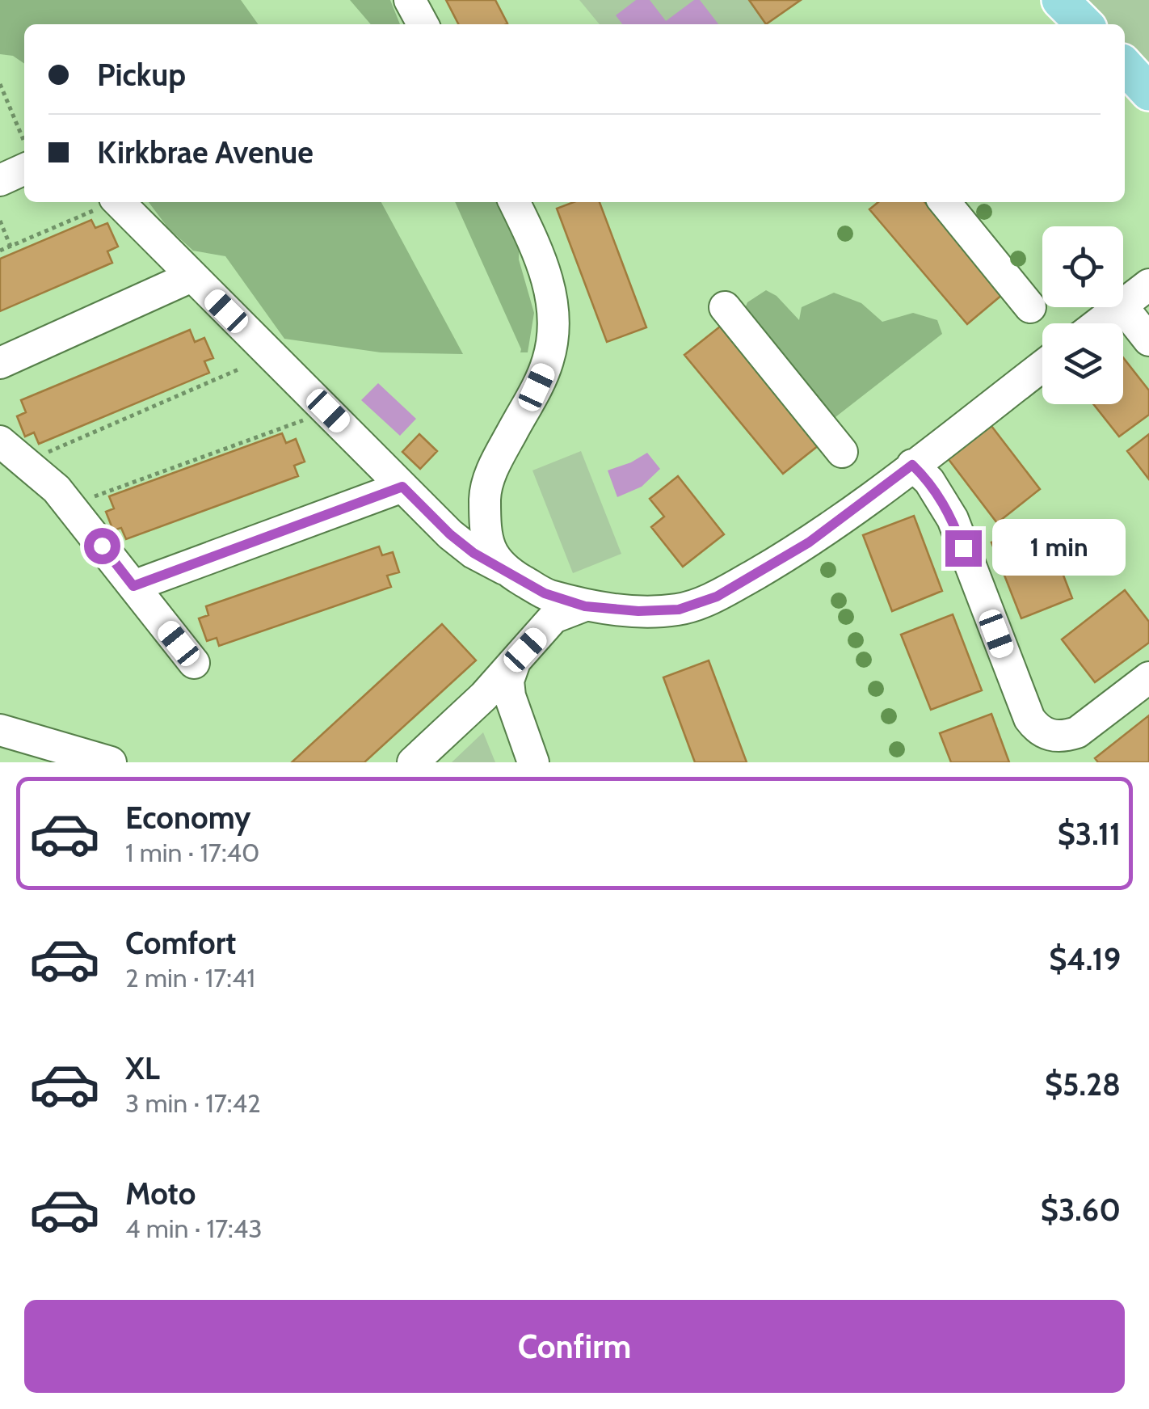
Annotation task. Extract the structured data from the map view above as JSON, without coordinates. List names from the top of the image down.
{
  "page": {
    "banner": ["Pickup", "Kirkbrae Avenue"],
    "bubble": "1 min",
    "list": [
      {
        "name": "Economy",
        "note": "1 min · 17:40",
        "value": "$3.11"
      },
      {
        "name": "Comfort",
        "note": "2 min · 17:41",
        "value": "$4.19"
      },
      {
        "name": "XL",
        "note": "3 min · 17:42",
        "value": "$5.28"
      },
      {
        "name": "Moto",
        "note": "4 min · 17:43",
        "value": "$3.60"
      }
    ],
    "buttons": "Confirm"
  }
}
